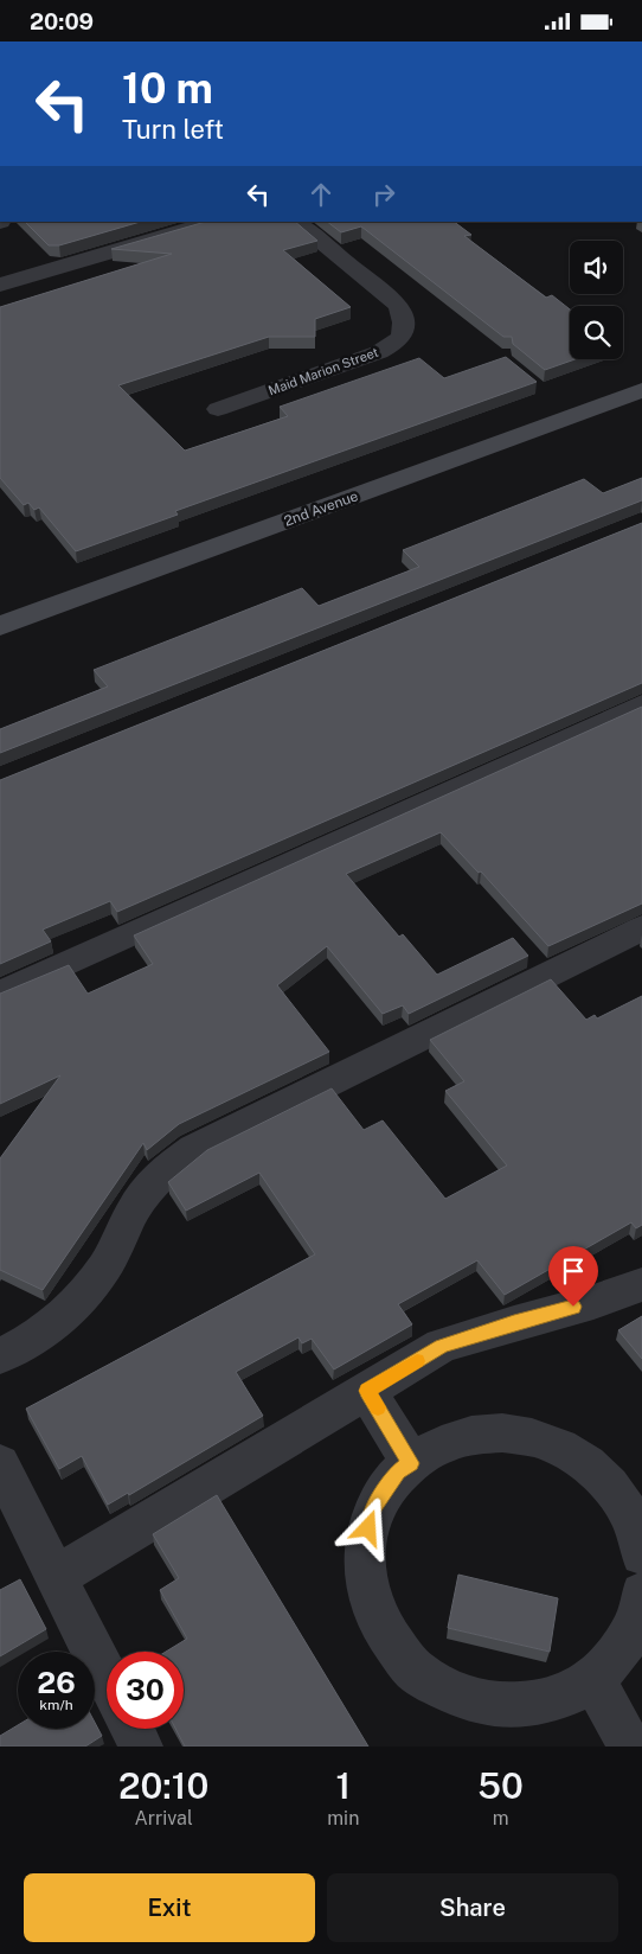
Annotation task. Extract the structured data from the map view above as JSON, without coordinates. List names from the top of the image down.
{
  "streets": {
    "street": ["Maid Marion Street", "2nd Avenue"]
  },
  "page": {
    "status": "20:09",
    "turn": ["10 m", "Turn left"],
    "speed": "26 km/h",
    "limit": "30",
    "eta": [
      "20:10",
      "Arrival",
      "1",
      "min",
      "50",
      "m"
    ],
    "buttons": ["Exit", "Share"]
  }
}
